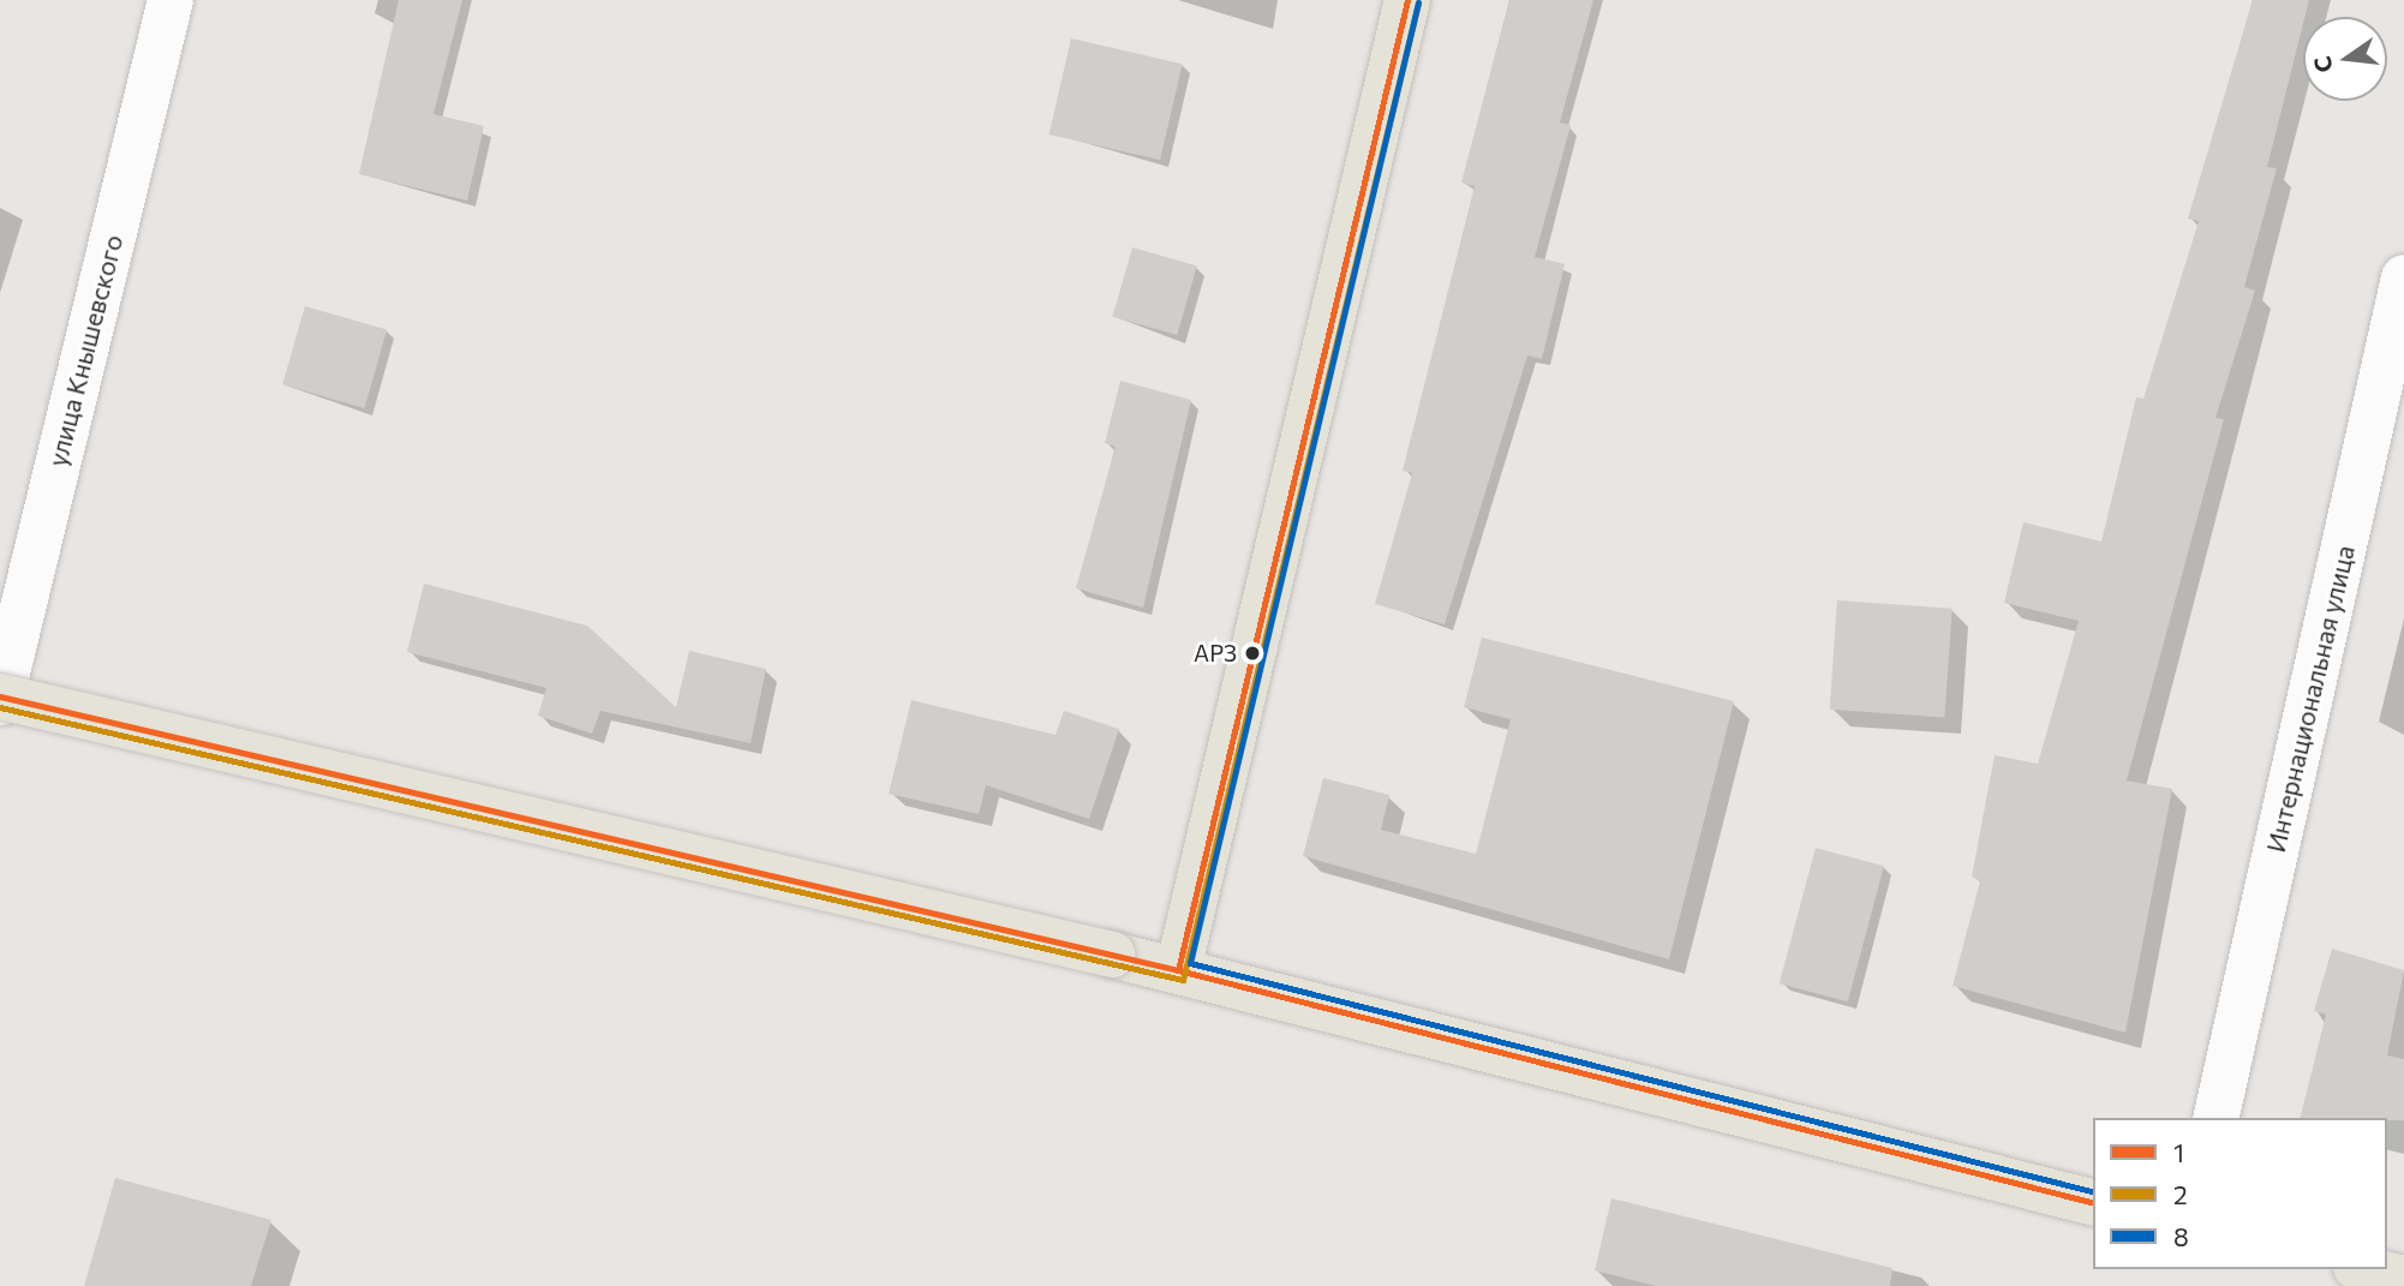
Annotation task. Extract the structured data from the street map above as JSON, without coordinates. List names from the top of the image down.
{
  "streets": {
    "street": ["улица Кнышевского", "Интернациональная улица"]
  },
  "places": ["АРЗ"],
  "lines": ["transit line 1", "transit line 2", "transit line 8"],
  "legend": ["1", "2", "8"],
  "north": "left"
}
